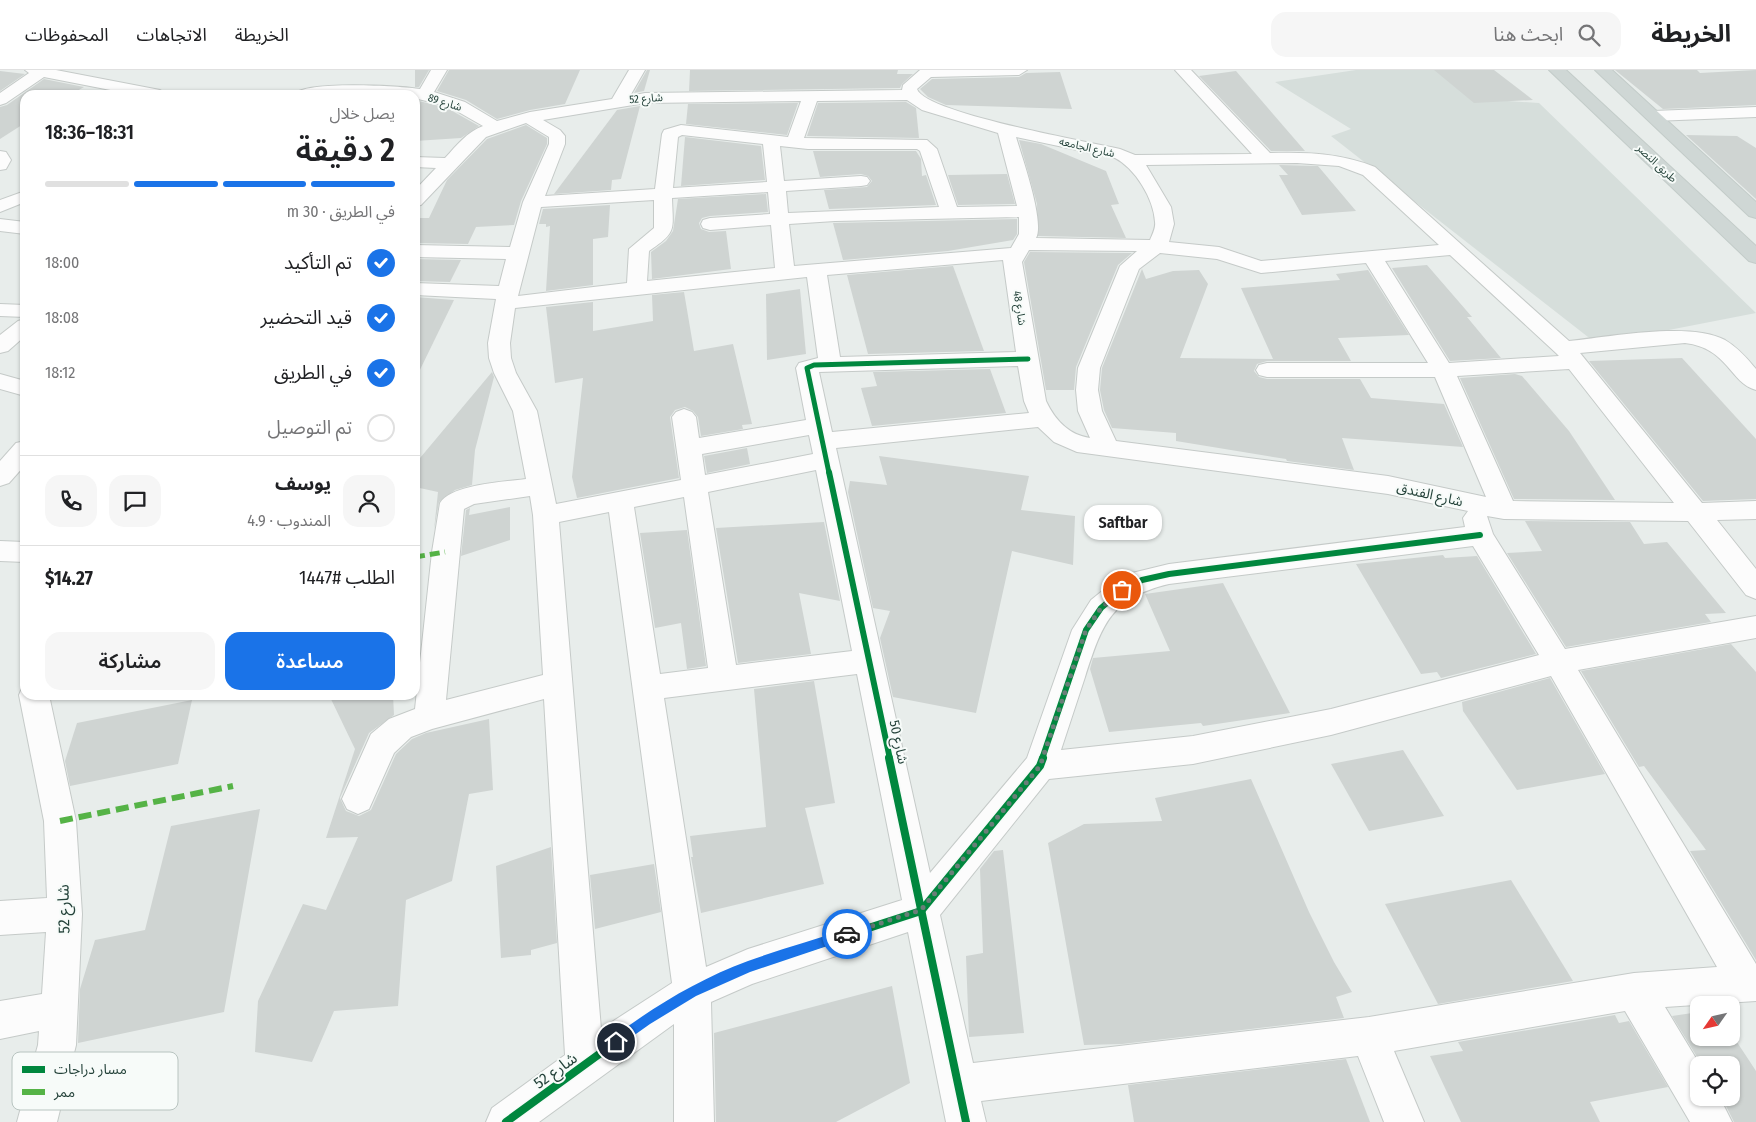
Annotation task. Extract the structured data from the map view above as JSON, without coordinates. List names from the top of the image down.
{
  "streets": {
    "main road": ["طريق النصر"],
    "street": [
      "شارع 52",
      "شارع 89",
      "شارع الجامعه",
      "شارع 48",
      "شارع الفندق",
      "شارع 50"
    ]
  },
  "crossings": [
    ["شارع 52", "شارع 89"],
    ["شارع 52", "شارع الجامعه"],
    ["شارع 52", "شارع 50"],
    ["شارع الجامعه", "شارع 48"],
    ["شارع 48", "شارع الفندق"]
  ],
  "places": ["Saftbar"],
  "legend": ["مسار دراجات", "ممر"],
  "north": "bottom left",
  "page": {
    "header": "الخريطة",
    "search": "ابحث هنا",
    "nav": ["الخريطة", "الاتجاهات", "المحفوظات"],
    "heading": ["2 دقيقة", "يصل خلال", "18:31–18:36"],
    "panel": [
      "يوسف",
      "المندوب · 4.9",
      "الطلب #1447",
      "$14.27"
    ],
    "bar": "في الطريق · 30 m",
    "list": [
      ["تم التأكيد", "18:00"],
      ["قيد التحضير", "18:08"],
      ["في الطريق", "18:12"],
      "تم التوصيل"
    ],
    "bubble": "Saftbar",
    "buttons": ["مساعدة", "مشاركة"]
  }
}
